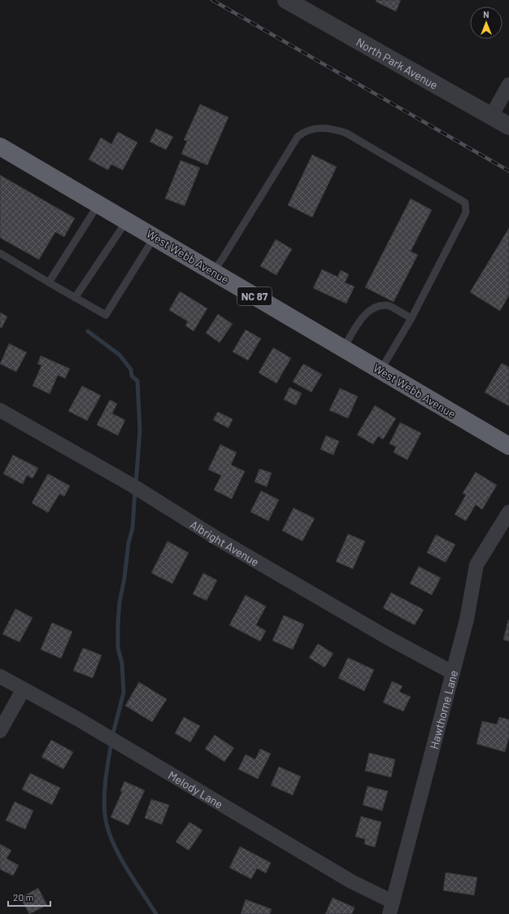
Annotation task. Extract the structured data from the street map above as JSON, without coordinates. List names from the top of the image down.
{
  "streets": {
    "highway": ["West Webb Avenue", "NC 87"],
    "street": [
      "North Park Avenue",
      "Albright Avenue",
      "Hawthorne Lane",
      "Melody Lane"
    ]
  },
  "crossings": [
    ["Albright Avenue", "Hawthorne Lane"],
    ["Hawthorne Lane", "Melody Lane"]
  ],
  "scale_bar": "20 m",
  "north": "top"
}
